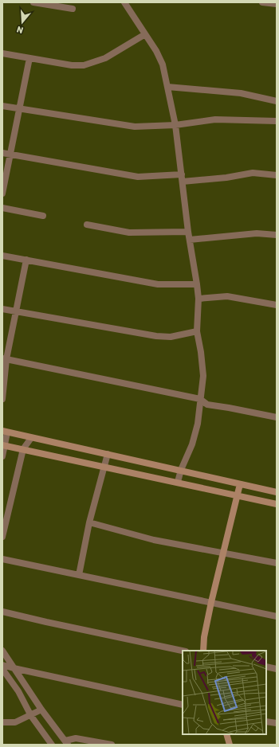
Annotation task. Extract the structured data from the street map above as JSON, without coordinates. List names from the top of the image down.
{
  "north": "bottom"
}
